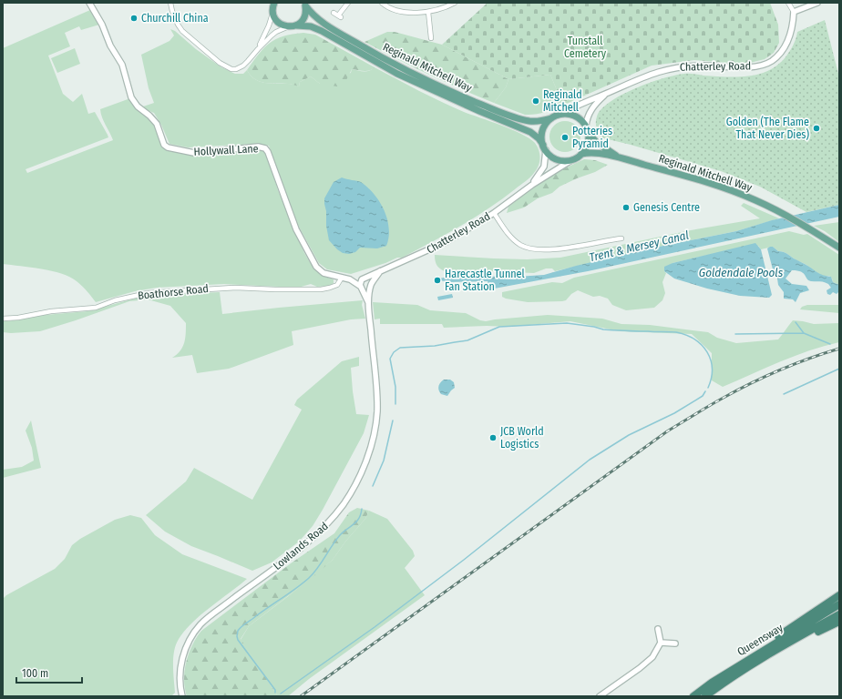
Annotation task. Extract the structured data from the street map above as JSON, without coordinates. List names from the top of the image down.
{
  "streets": {
    "highway": ["Queensway"],
    "main road": ["Reginald Mitchell Way"],
    "street": [
      "Chatterley Road",
      "Hollywall Lane",
      "Boathorse Road",
      "Lowlands Road"
    ]
  },
  "crossings": [
    ["Chatterley Road", "Reginald Mitchell Way"],
    ["Chatterley Road", "Hollywall Lane"],
    ["Chatterley Road", "Lowlands Road"],
    ["Hollywall Lane", "Boathorse Road"],
    ["Hollywall Lane", "Lowlands Road"]
  ],
  "water": ["Trent & Mersey Canal", "Goldendale Pools"],
  "parks": ["Tunstall Cemetery"],
  "places": [
    "Churchill China",
    "Reginald Mitchell",
    "Golden (The Flame That Never Dies)",
    "Potteries Pyramid",
    "Genesis Centre",
    "Harecastle Tunnel Fan Station",
    "JCB World Logistics"
  ],
  "scale_bar": "100 m"
}
